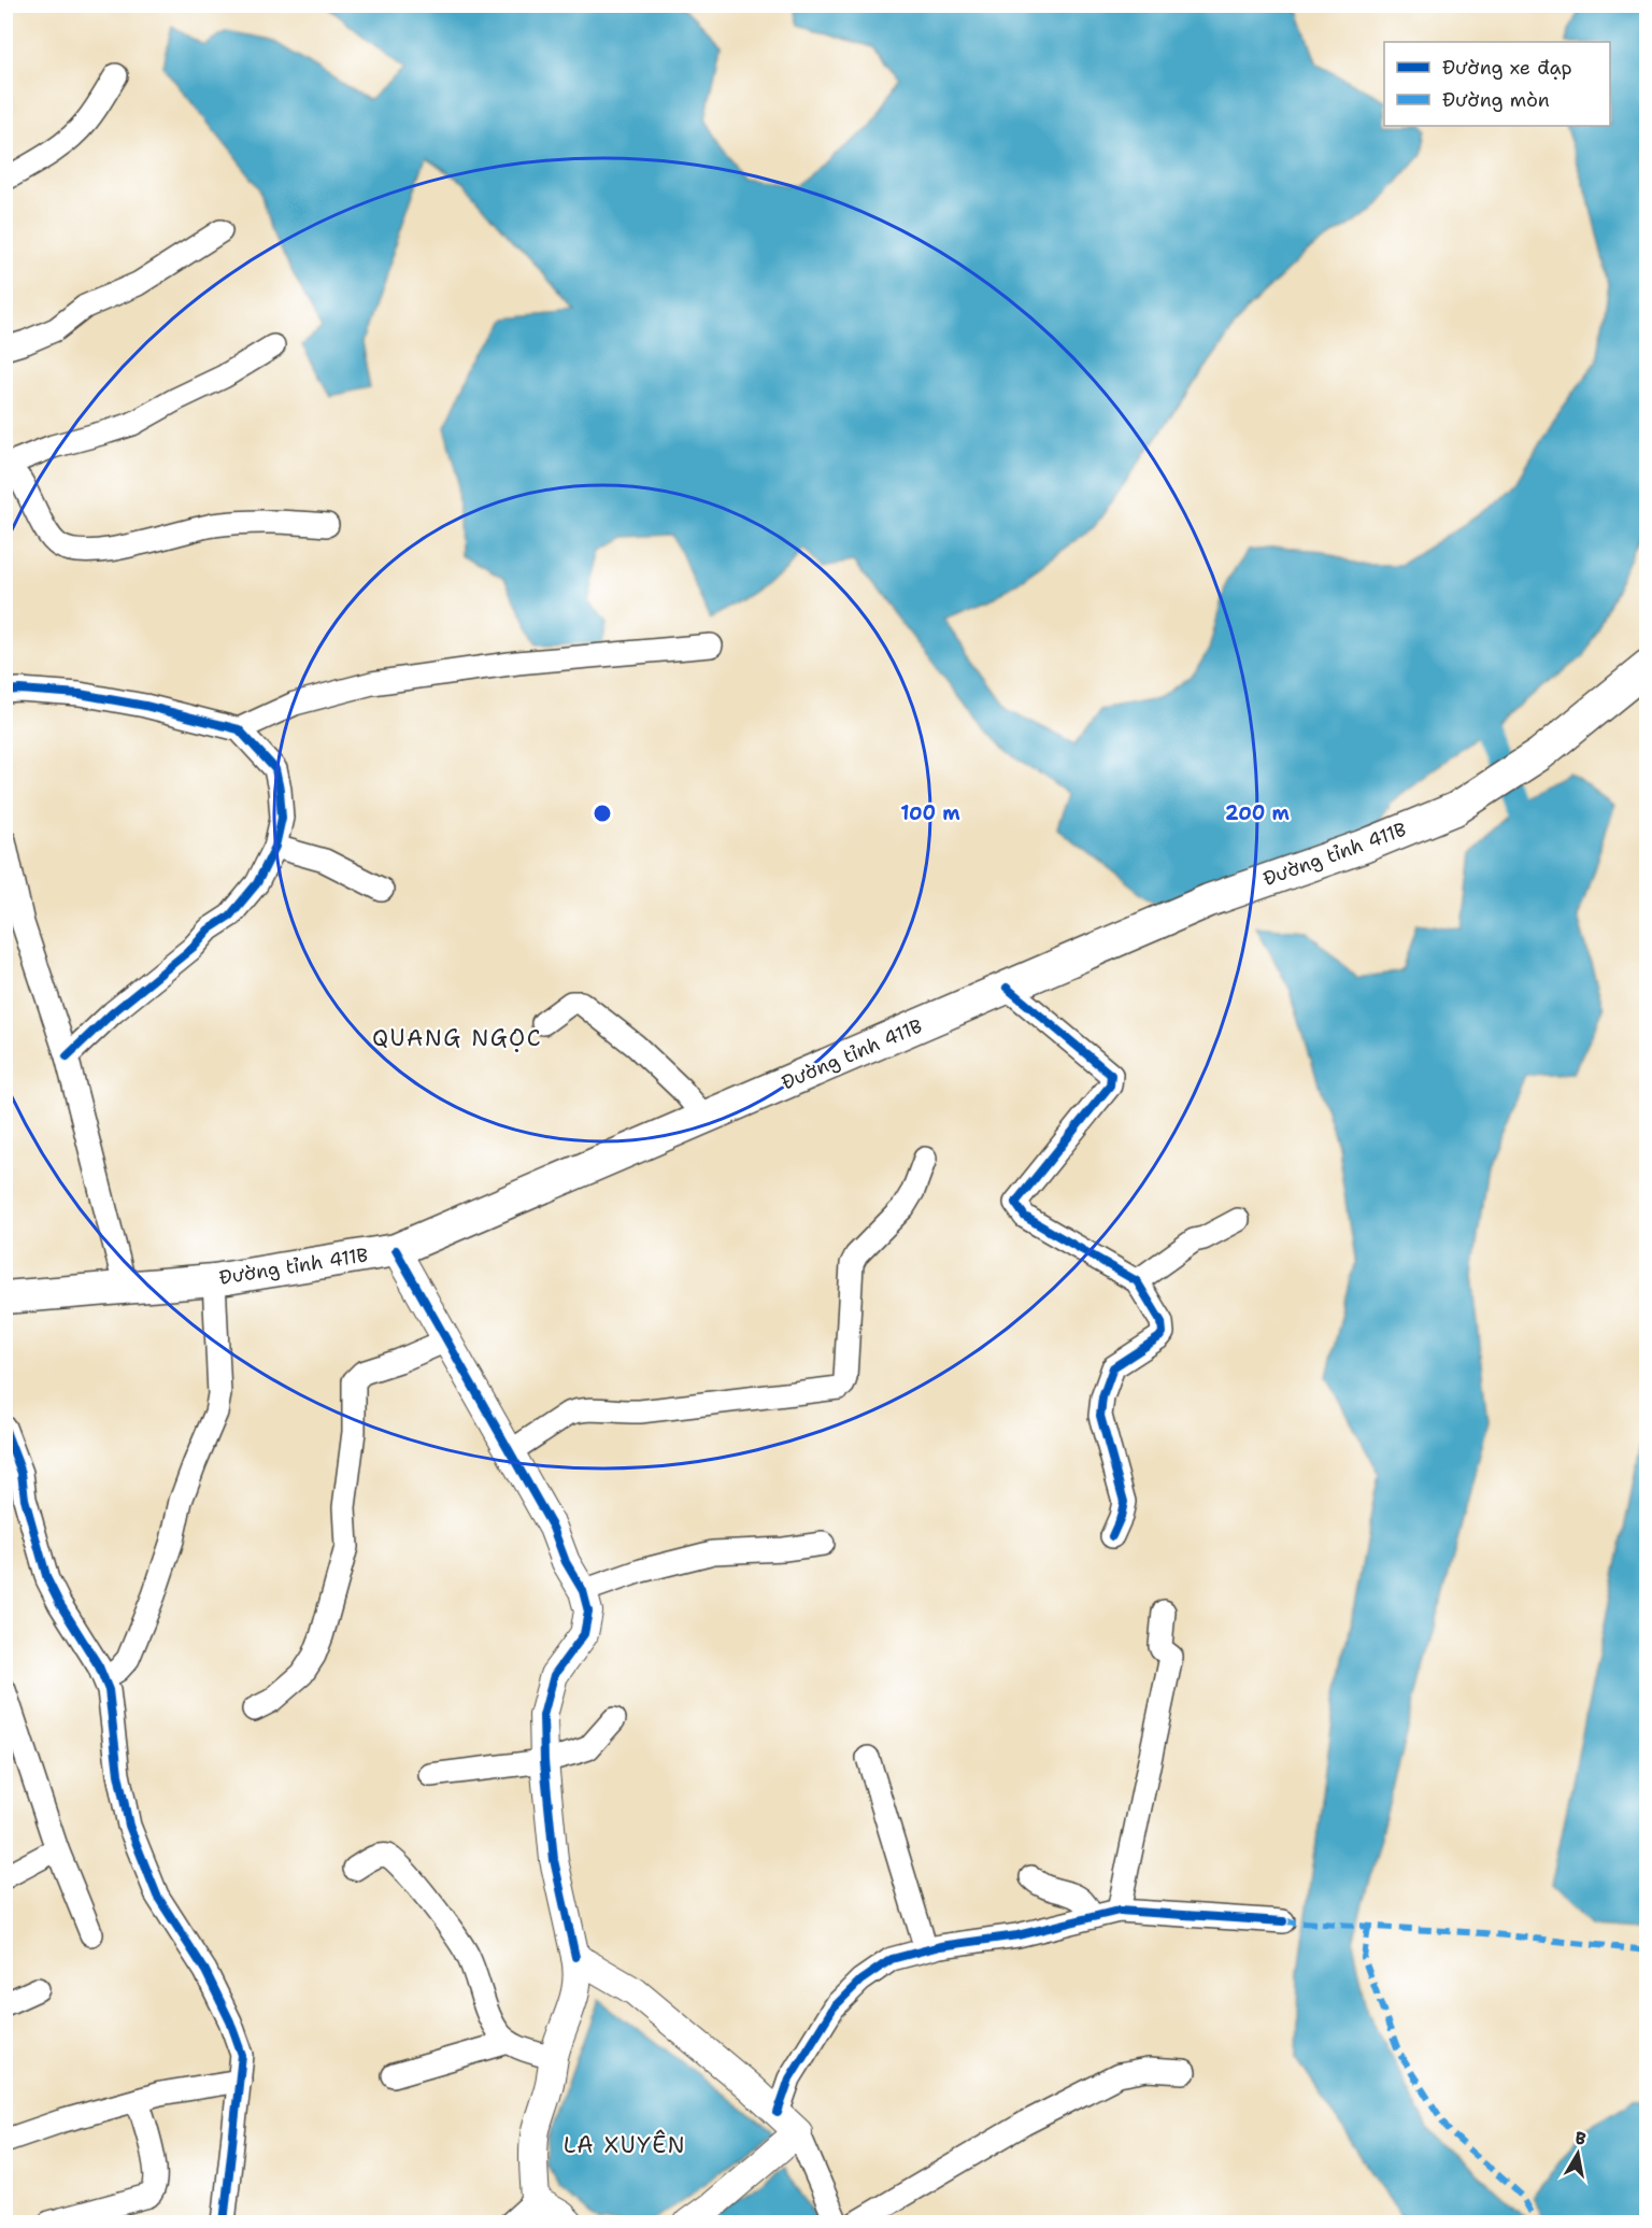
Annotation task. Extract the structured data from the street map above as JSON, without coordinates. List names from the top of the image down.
{
  "streets": {
    "main road": ["Đường tỉnh 411B"]
  },
  "districts": ["QUANG NGỌC", "LA XUYÊN"],
  "legend": ["Đường xe đạp", "Đường mòn"],
  "north": "top",
  "rings": ["100 m", "200 m"]
}
